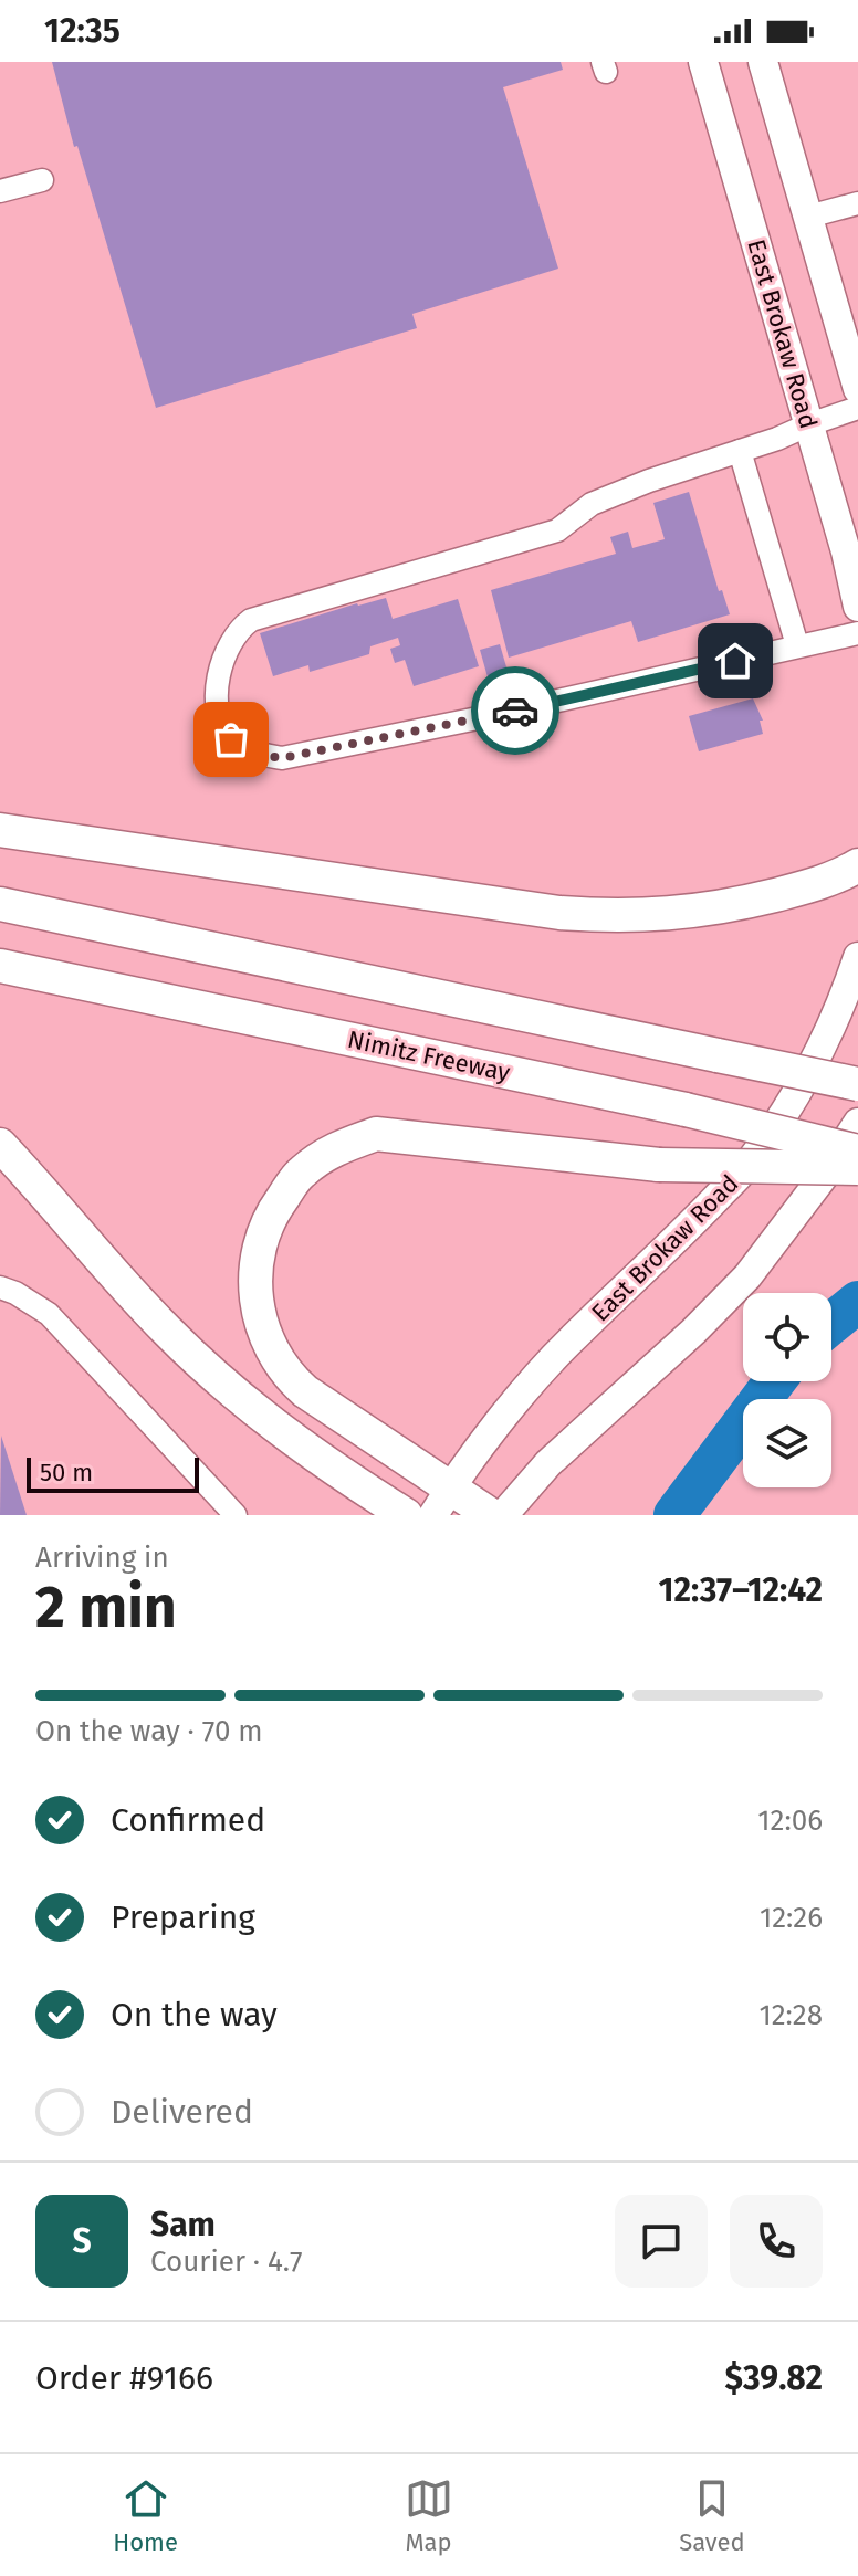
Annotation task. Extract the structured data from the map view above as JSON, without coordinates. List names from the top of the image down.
{
  "streets": {
    "highway": ["Nimitz Freeway"],
    "main road": ["East Brokaw Road"]
  },
  "scale_bar": "50 m",
  "page": {
    "status": "12:35",
    "scale": "50 m",
    "heading": ["2 min", "Arriving in", "12:37–12:42"],
    "panel": [
      "Sam",
      "Courier · 4.7",
      "Order #9166",
      "$39.82"
    ],
    "bar": "On the way · 70 m",
    "list": [
      ["Confirmed", "12:06"],
      ["Preparing", "12:26"],
      ["On the way", "12:28"],
      "Delivered"
    ],
    "round": "S",
    "tabs": ["Home", "Map", "Saved"]
  }
}
